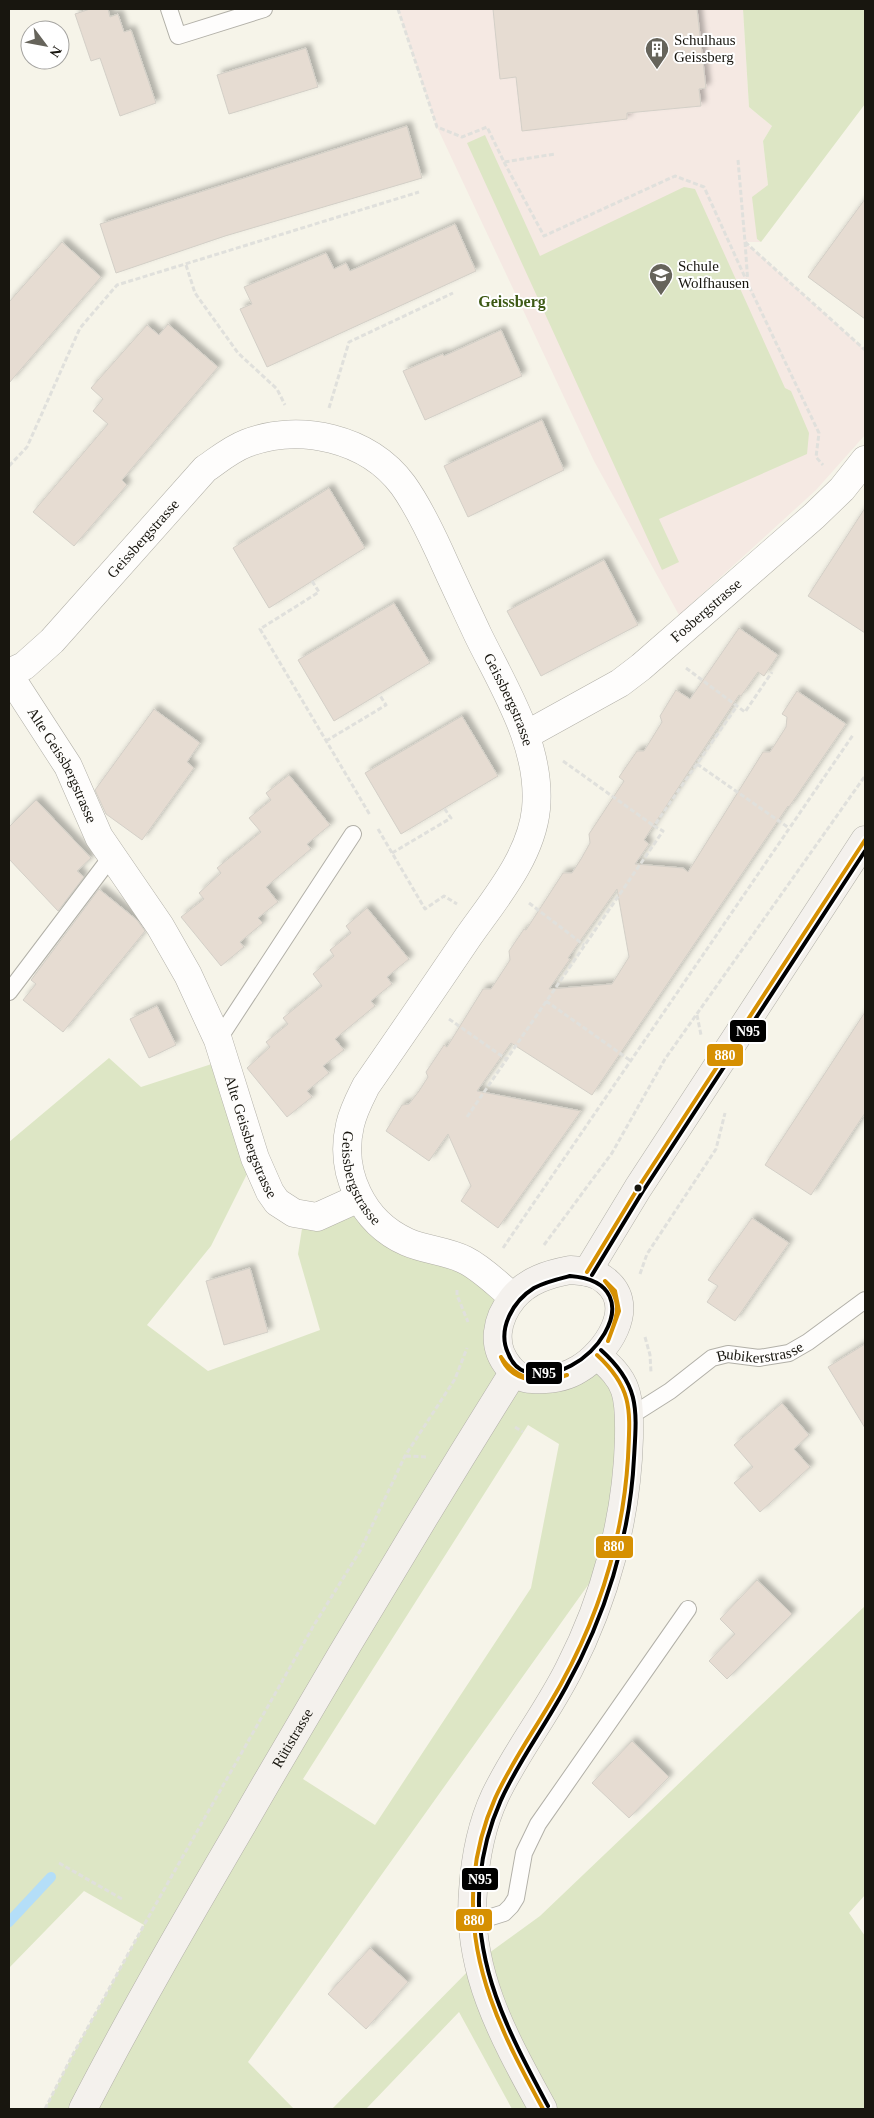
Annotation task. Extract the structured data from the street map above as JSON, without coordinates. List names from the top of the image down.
{
  "streets": {
    "main road": ["Rütistrasse"],
    "street": ["Geissbergstrasse", "Fosbergstrasse", "Alte Geissbergstrasse"],
    "lane": ["Bubikerstrasse"]
  },
  "crossings": [
    ["Geissbergstrasse", "Fosbergstrasse"],
    ["Geissbergstrasse", "Alte Geissbergstrasse"],
    ["Geissbergstrasse", "Rütistrasse"]
  ],
  "districts": ["Geissberg"],
  "places": {
    "building": ["Schulhaus Geissberg"],
    "school or university": ["Schule Wolfhausen"]
  },
  "lines": ["transit line 880", "transit line N95"],
  "north": "bottom right"
}
